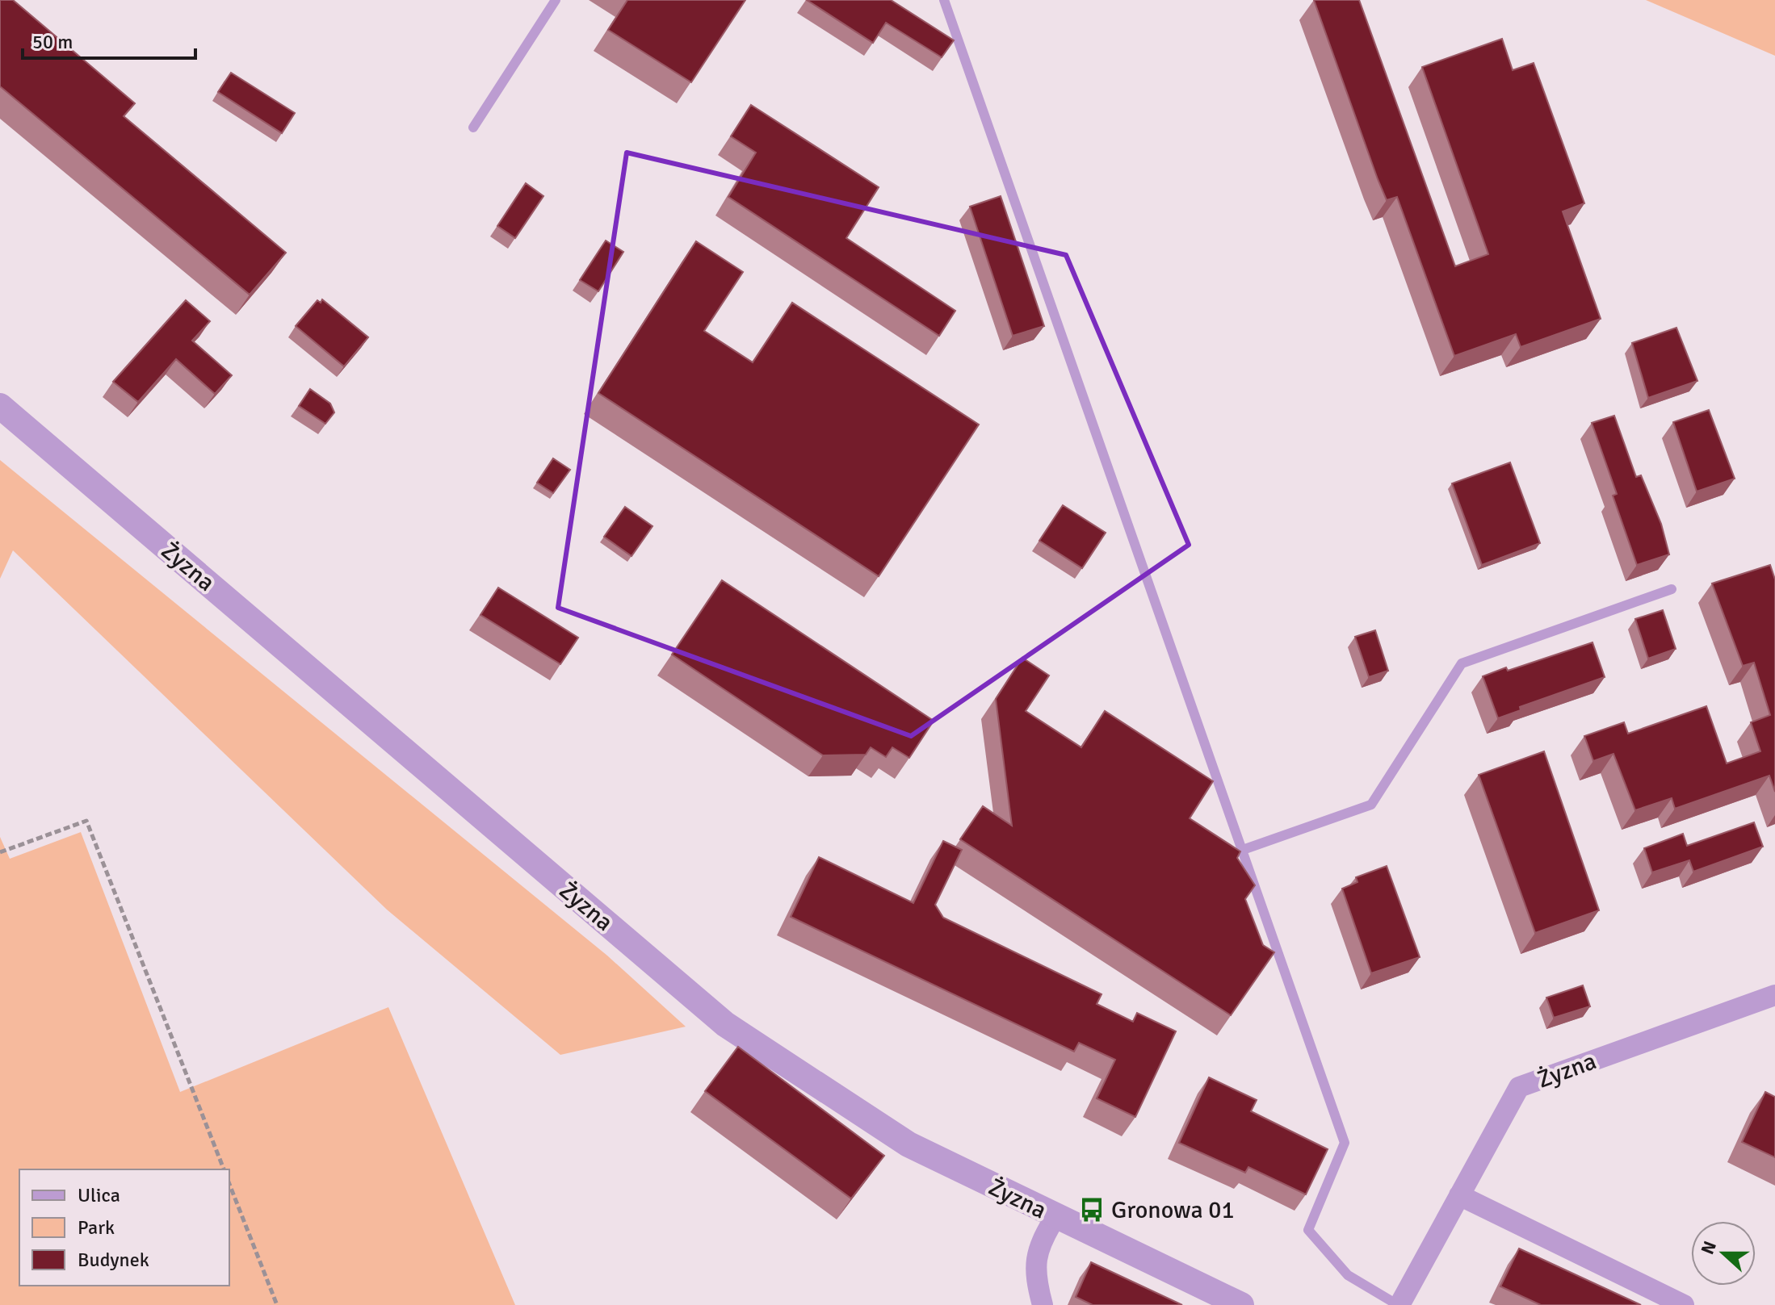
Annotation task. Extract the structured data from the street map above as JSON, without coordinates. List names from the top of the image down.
{
  "streets": {
    "street": ["Żyzna"]
  },
  "places": {
    "bus stop": ["Gronowa 01"]
  },
  "legend": ["Ulica", "Park", "Budynek"],
  "scale_bar": "50 m",
  "north": "left"
}
